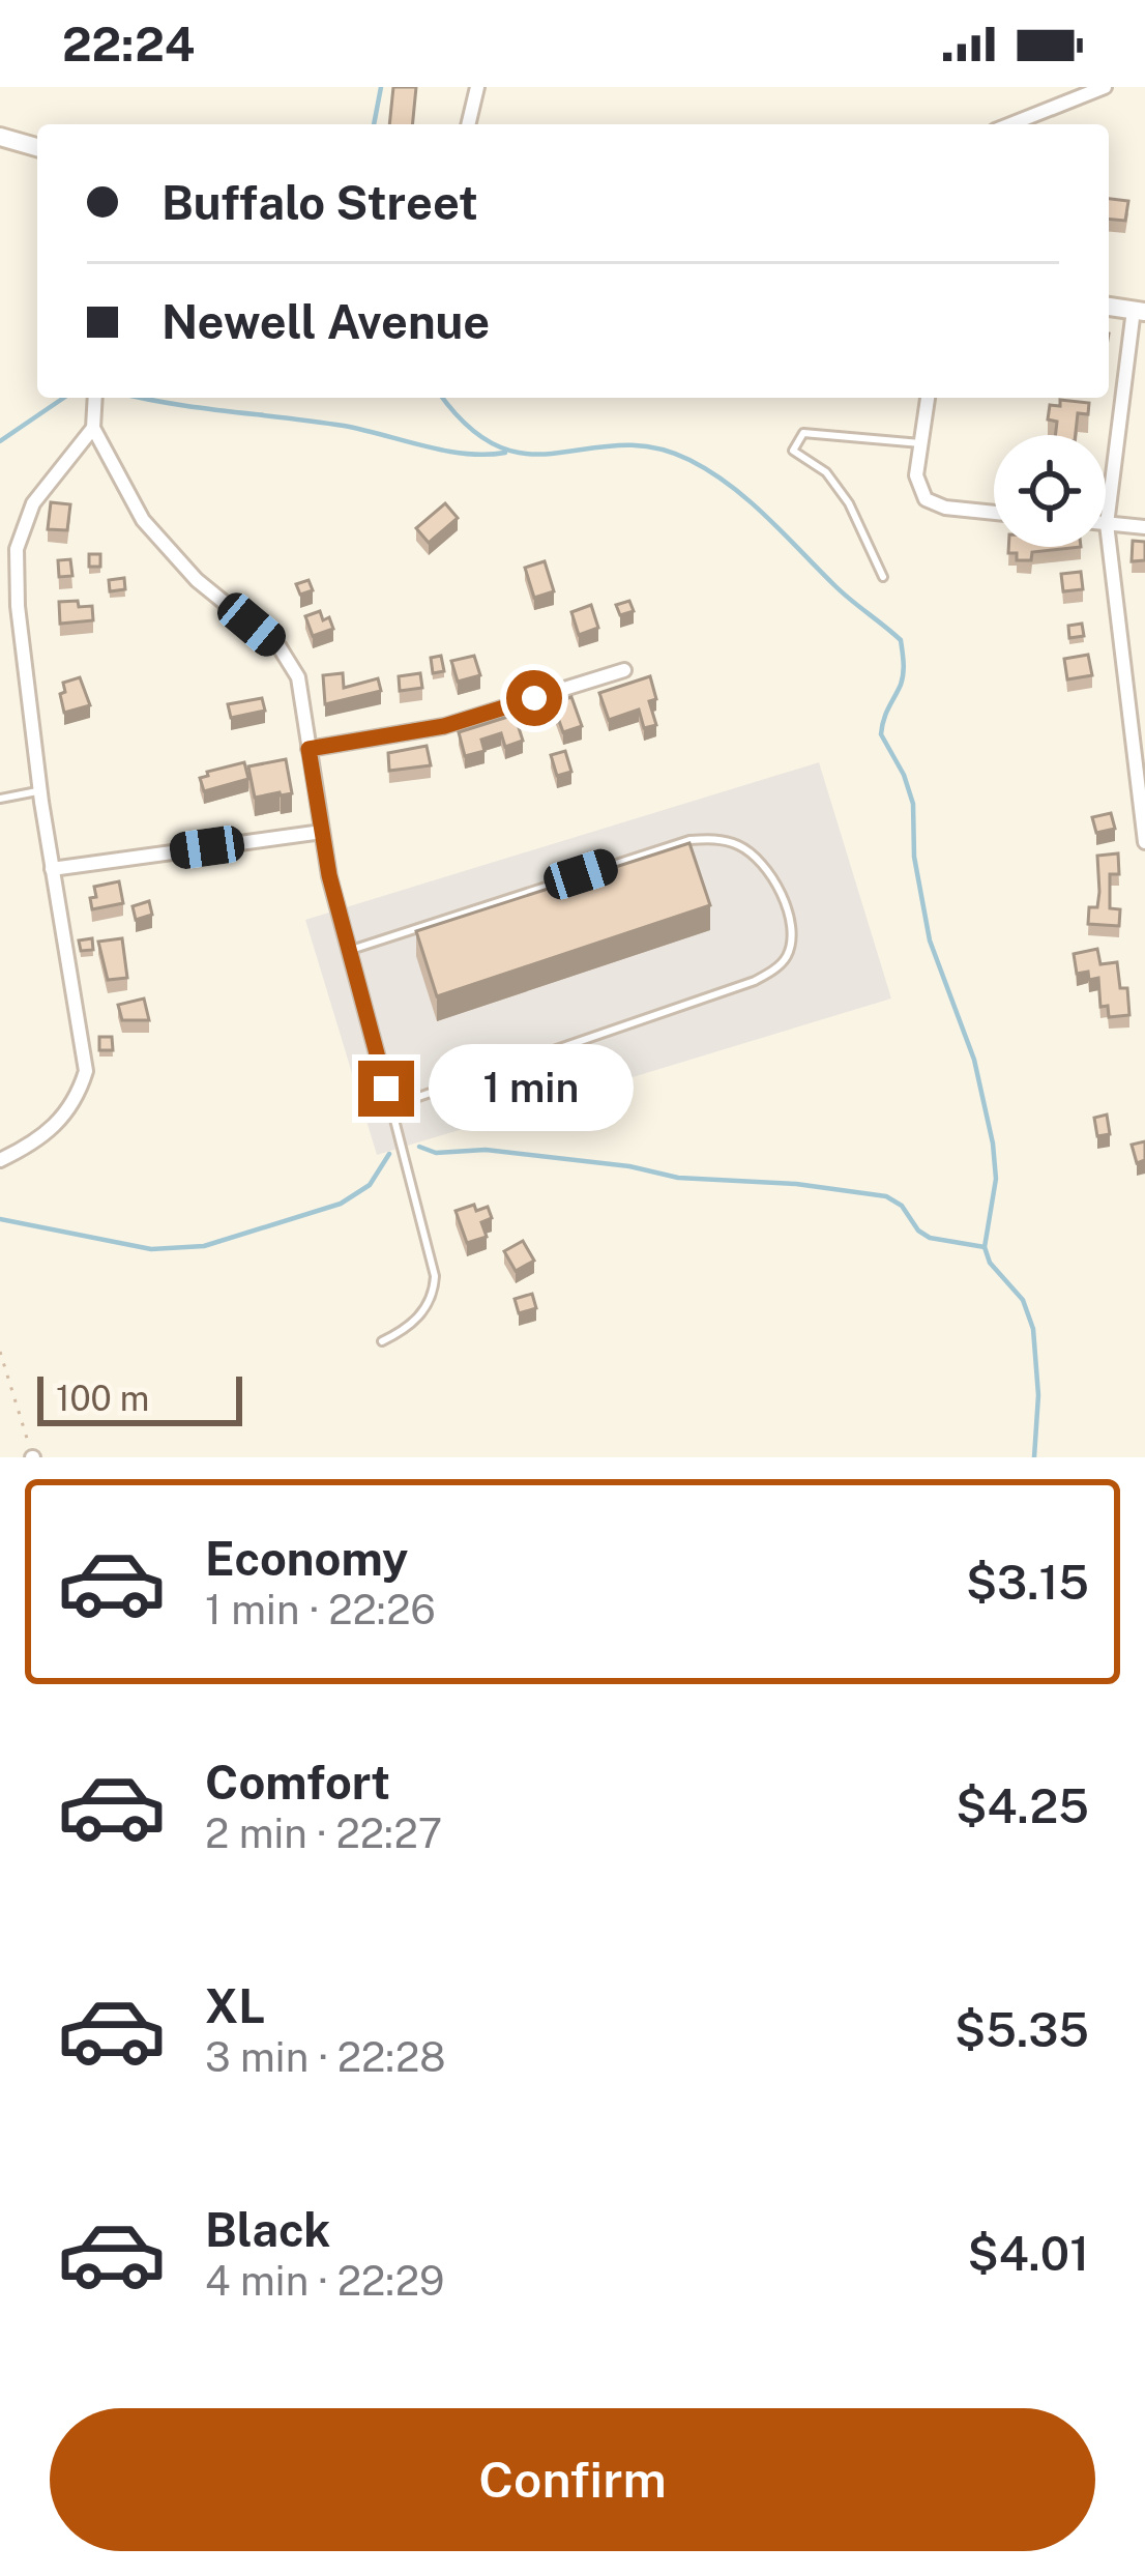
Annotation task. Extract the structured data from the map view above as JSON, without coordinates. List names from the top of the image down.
{
  "scale_bar": "100 m",
  "page": {
    "status": "22:24",
    "banner": ["Buffalo Street", "Newell Avenue"],
    "bubble": "1 min",
    "scale": "100 m",
    "list": [
      {
        "name": "Economy",
        "note": "1 min · 22:26",
        "value": "$3.15"
      },
      {
        "name": "Comfort",
        "note": "2 min · 22:27",
        "value": "$4.25"
      },
      {
        "name": "XL",
        "note": "3 min · 22:28",
        "value": "$5.35"
      },
      {
        "name": "Black",
        "note": "4 min · 22:29",
        "value": "$4.01"
      }
    ],
    "buttons": "Confirm"
  }
}
